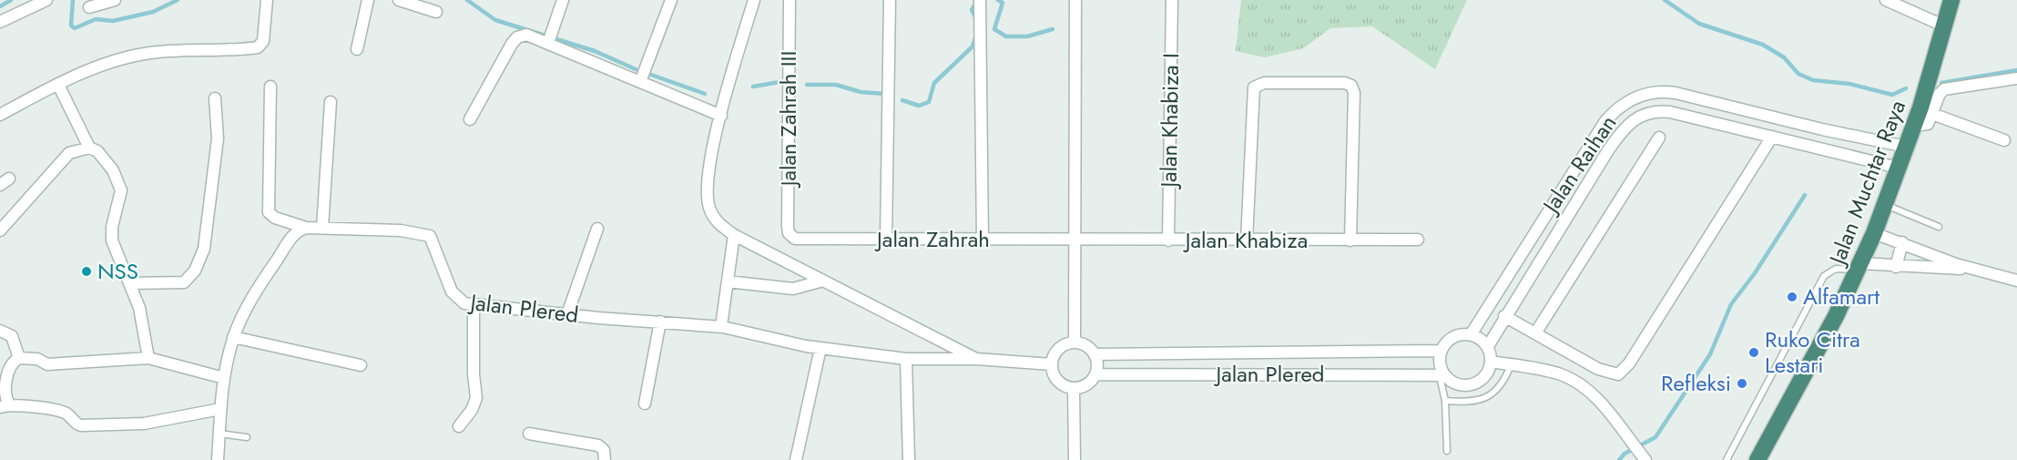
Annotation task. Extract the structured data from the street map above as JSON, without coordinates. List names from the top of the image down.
{
  "streets": {
    "highway": ["Jalan Muchtar Raya"],
    "street": [
      "Jalan Zahrah III",
      "Jalan Khabiza I",
      "Jalan Raihan",
      "Jalan Zahrah",
      "Jalan Khabiza",
      "Jalan Plered"
    ]
  },
  "crossings": [
    ["Jalan Zahrah III", "Jalan Zahrah"],
    ["Jalan Khabiza I", "Jalan Khabiza"],
    ["Jalan Raihan", "Jalan Muchtar Raya"],
    ["Jalan Raihan", "Jalan Plered"],
    ["Jalan Zahrah", "Jalan Khabiza"]
  ],
  "places": [
    "NSS",
    "Alfamart",
    "Ruko Citra Lestari",
    "Refleksi"
  ]
}
